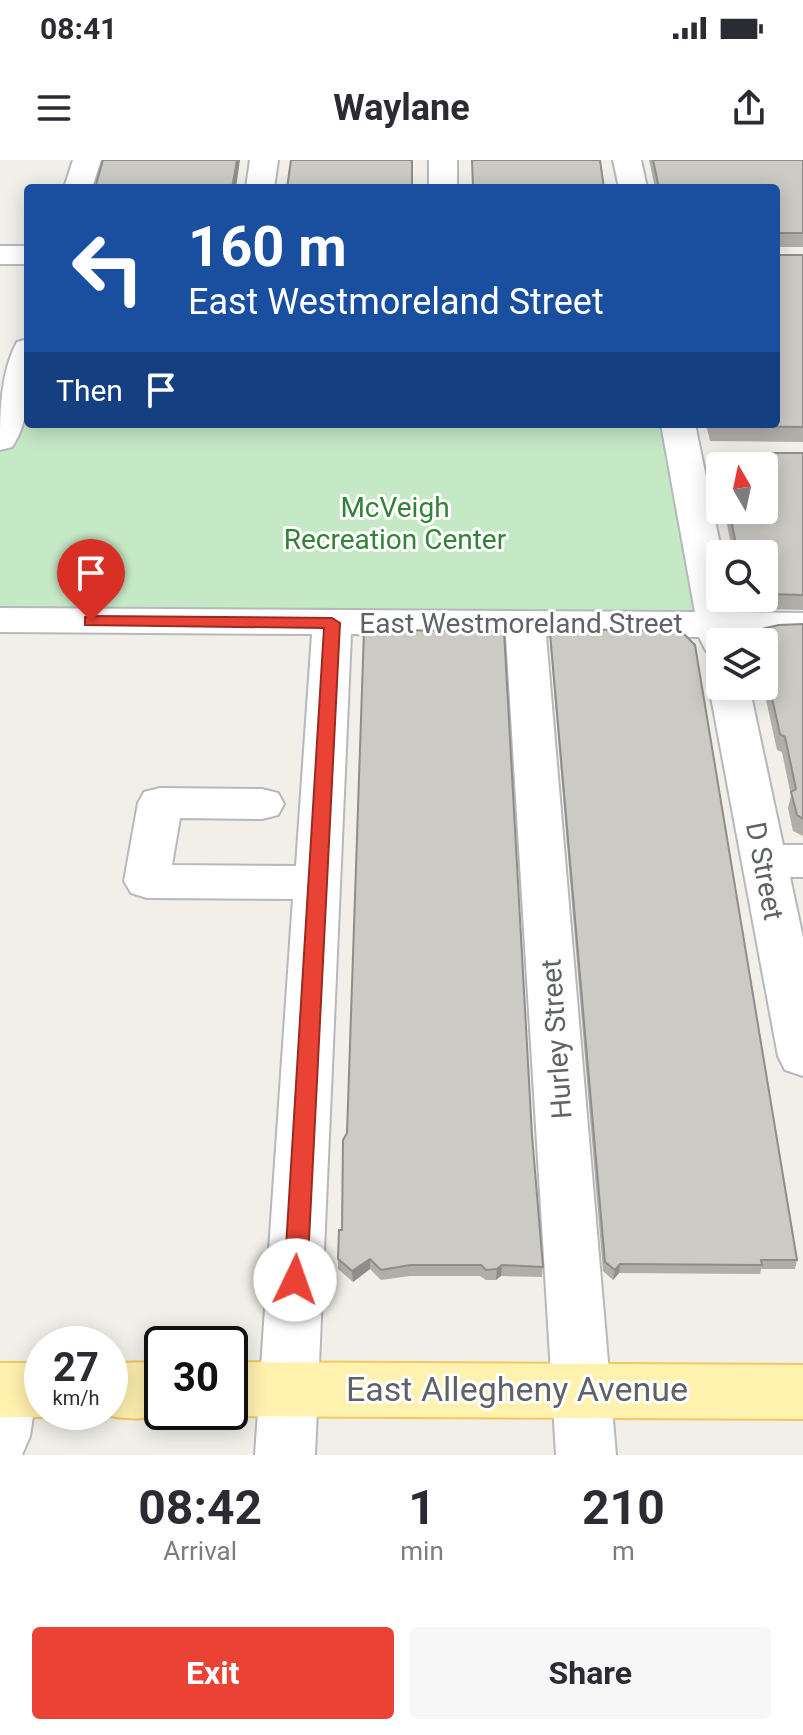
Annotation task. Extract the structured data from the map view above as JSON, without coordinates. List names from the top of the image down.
{
  "streets": {
    "main road": ["East Allegheny Avenue"],
    "street": ["East Westmoreland Street", "D Street", "Hurley Street"]
  },
  "crossings": [
    ["East Westmoreland Street", "Hurley Street"],
    ["Hurley Street", "East Allegheny Avenue"]
  ],
  "parks": ["McVeigh Recreation Center"],
  "north": "top",
  "page": {
    "status": "08:41",
    "header": "Waylane",
    "turn": ["160 m", "East Westmoreland Street"],
    "then": "Then",
    "speed": "27 km/h",
    "limit": "30",
    "eta": [
      "08:42",
      "Arrival",
      "1",
      "min",
      "210",
      "m"
    ],
    "buttons": ["Exit", "Share"]
  }
}
